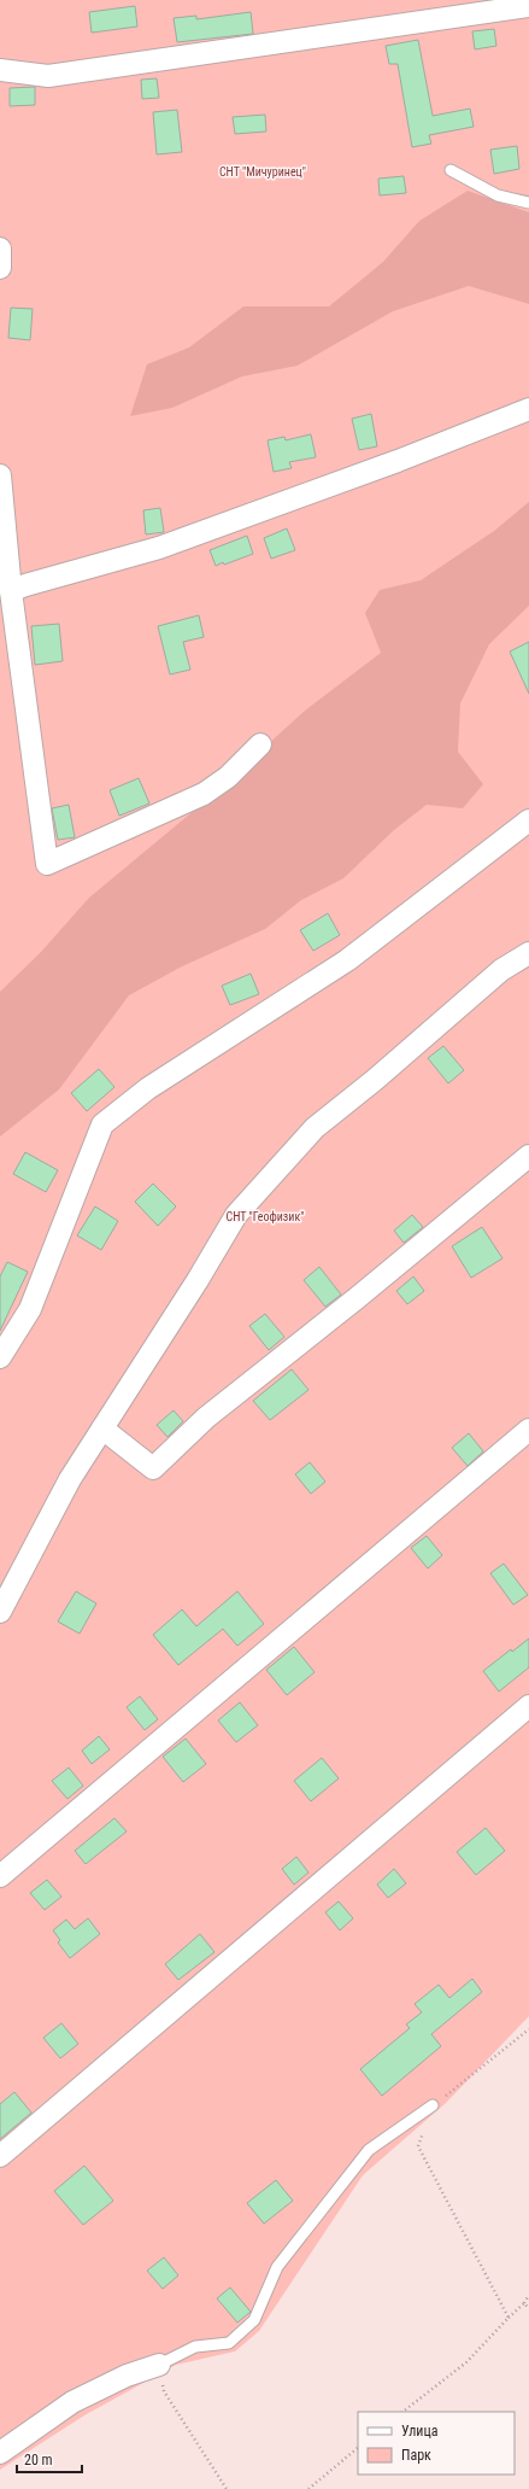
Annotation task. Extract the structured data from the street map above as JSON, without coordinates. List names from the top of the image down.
{
  "parks": ["СНТ \"Мичуринец\"", "СНТ \"Геофизик\""],
  "legend": ["Улица", "Парк"],
  "scale_bar": "20 m"
}
